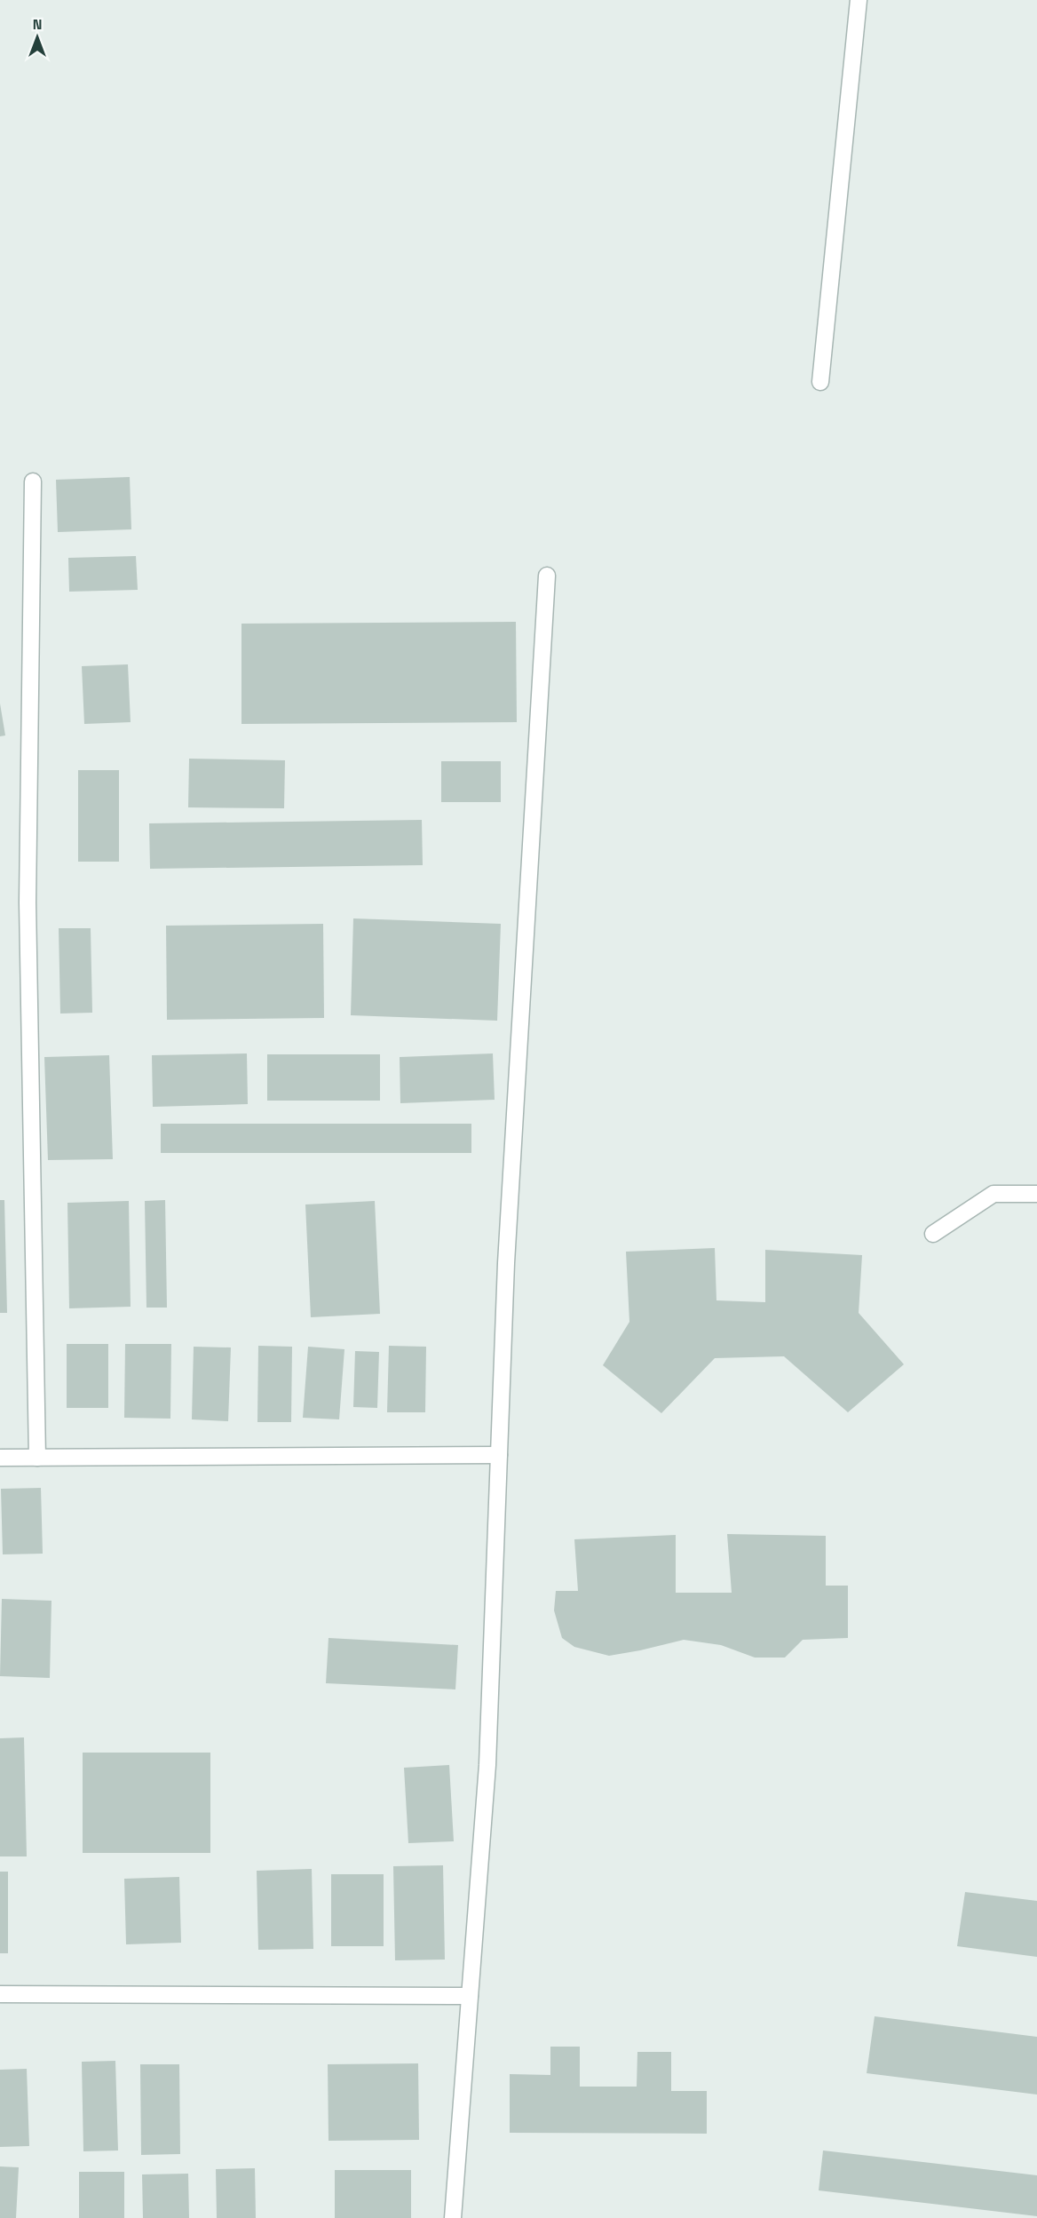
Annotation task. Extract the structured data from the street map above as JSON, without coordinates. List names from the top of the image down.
{
  "north": "top"
}
